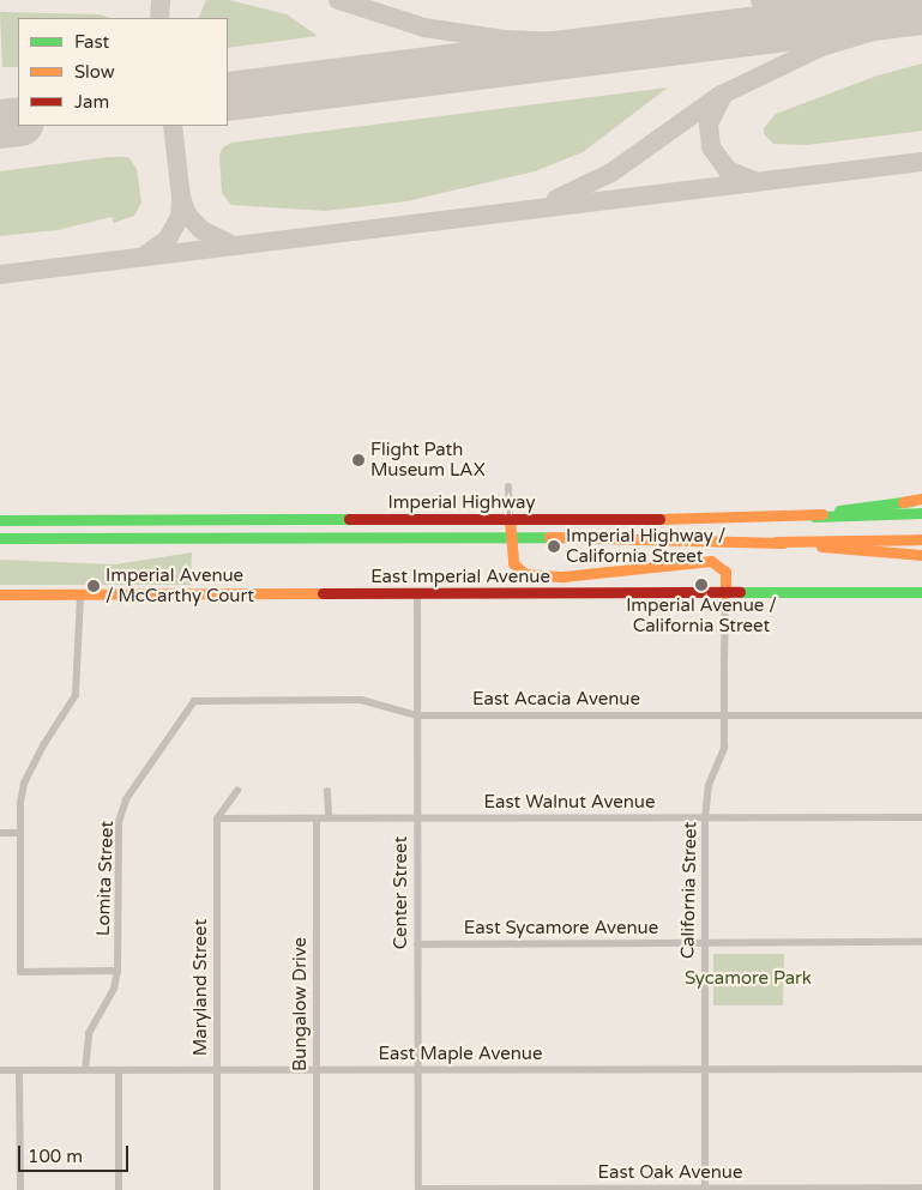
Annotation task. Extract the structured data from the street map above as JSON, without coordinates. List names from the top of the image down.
{
  "streets": {
    "main road": ["Imperial Highway", "East Imperial Avenue", "California Street"],
    "street": [
      "East Acacia Avenue",
      "East Walnut Avenue",
      "Lomita Street",
      "Center Street",
      "East Sycamore Avenue",
      "Maryland Street",
      "Bungalow Drive",
      "East Maple Avenue",
      "East Oak Avenue"
    ]
  },
  "crossings": [
    ["Imperial Highway", "California Street"],
    ["East Imperial Avenue", "California Street"],
    ["East Imperial Avenue", "Center Street"],
    ["East Acacia Avenue", "Lomita Street"],
    ["East Acacia Avenue", "California Street"],
    ["East Acacia Avenue", "Center Street"],
    ["East Walnut Avenue", "California Street"],
    ["East Walnut Avenue", "Center Street"],
    ["East Walnut Avenue", "Maryland Street"],
    ["East Walnut Avenue", "Bungalow Drive"],
    ["Lomita Street", "East Maple Avenue"],
    ["California Street", "East Sycamore Avenue"],
    ["California Street", "East Maple Avenue"],
    ["California Street", "East Oak Avenue"],
    ["Center Street", "East Sycamore Avenue"],
    ["Center Street", "East Maple Avenue"],
    ["Center Street", "East Oak Avenue"],
    ["Maryland Street", "East Maple Avenue"],
    ["Bungalow Drive", "East Maple Avenue"]
  ],
  "parks": ["Sycamore Park"],
  "places": [
    "Flight Path Museum LAX",
    "Imperial Highway / California Street",
    "Imperial Avenue / California Street",
    "Imperial Avenue / McCarthy Court"
  ],
  "legend": ["Fast", "Slow", "Jam"],
  "scale_bar": "100 m"
}
